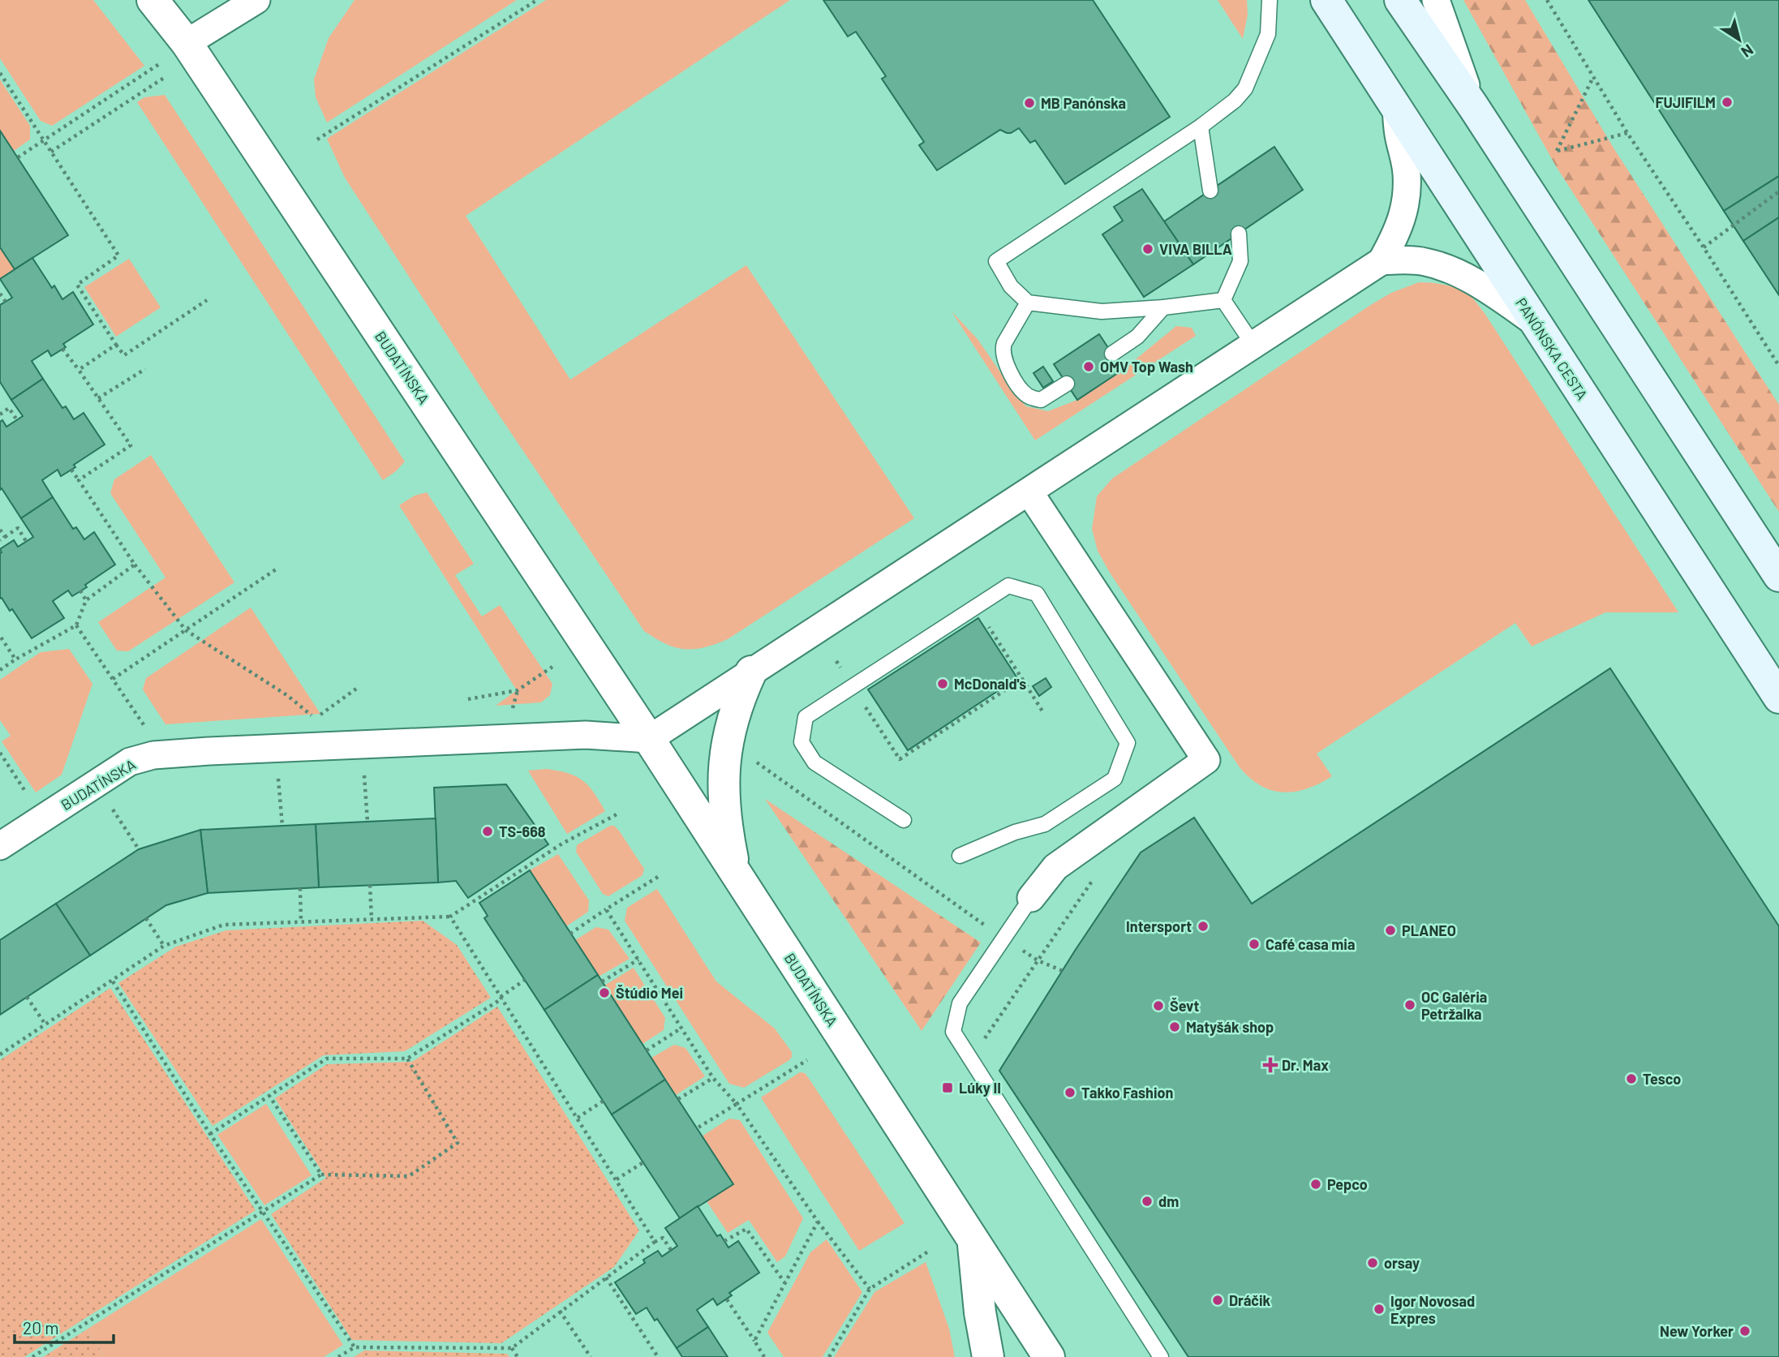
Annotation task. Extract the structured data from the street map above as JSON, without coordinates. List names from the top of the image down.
{
  "streets": {
    "main road": ["PANÓNSKA CESTA"],
    "street": ["BUDATÍNSKA"]
  },
  "places": {
    "other": [
      "FUJIFILM",
      "MB Panónska",
      "VIVA BILLA",
      "OMV Top Wash",
      "McDonald's",
      "TS-668",
      "Intersport",
      "PLANEO",
      "Café casa mia",
      "Štúdio Mei",
      "OC Galéria Petržalka",
      "Ševt",
      "Matyšák shop",
      "Tesco",
      "Takko Fashion",
      "Pepco",
      "dm",
      "orsay",
      "Dráčik",
      "Igor Novosad Expres",
      "New Yorker"
    ],
    "health": ["Dr. Max"],
    "transit": ["Lúky II"]
  },
  "scale_bar": "20 m",
  "north": "bottom right"
}
